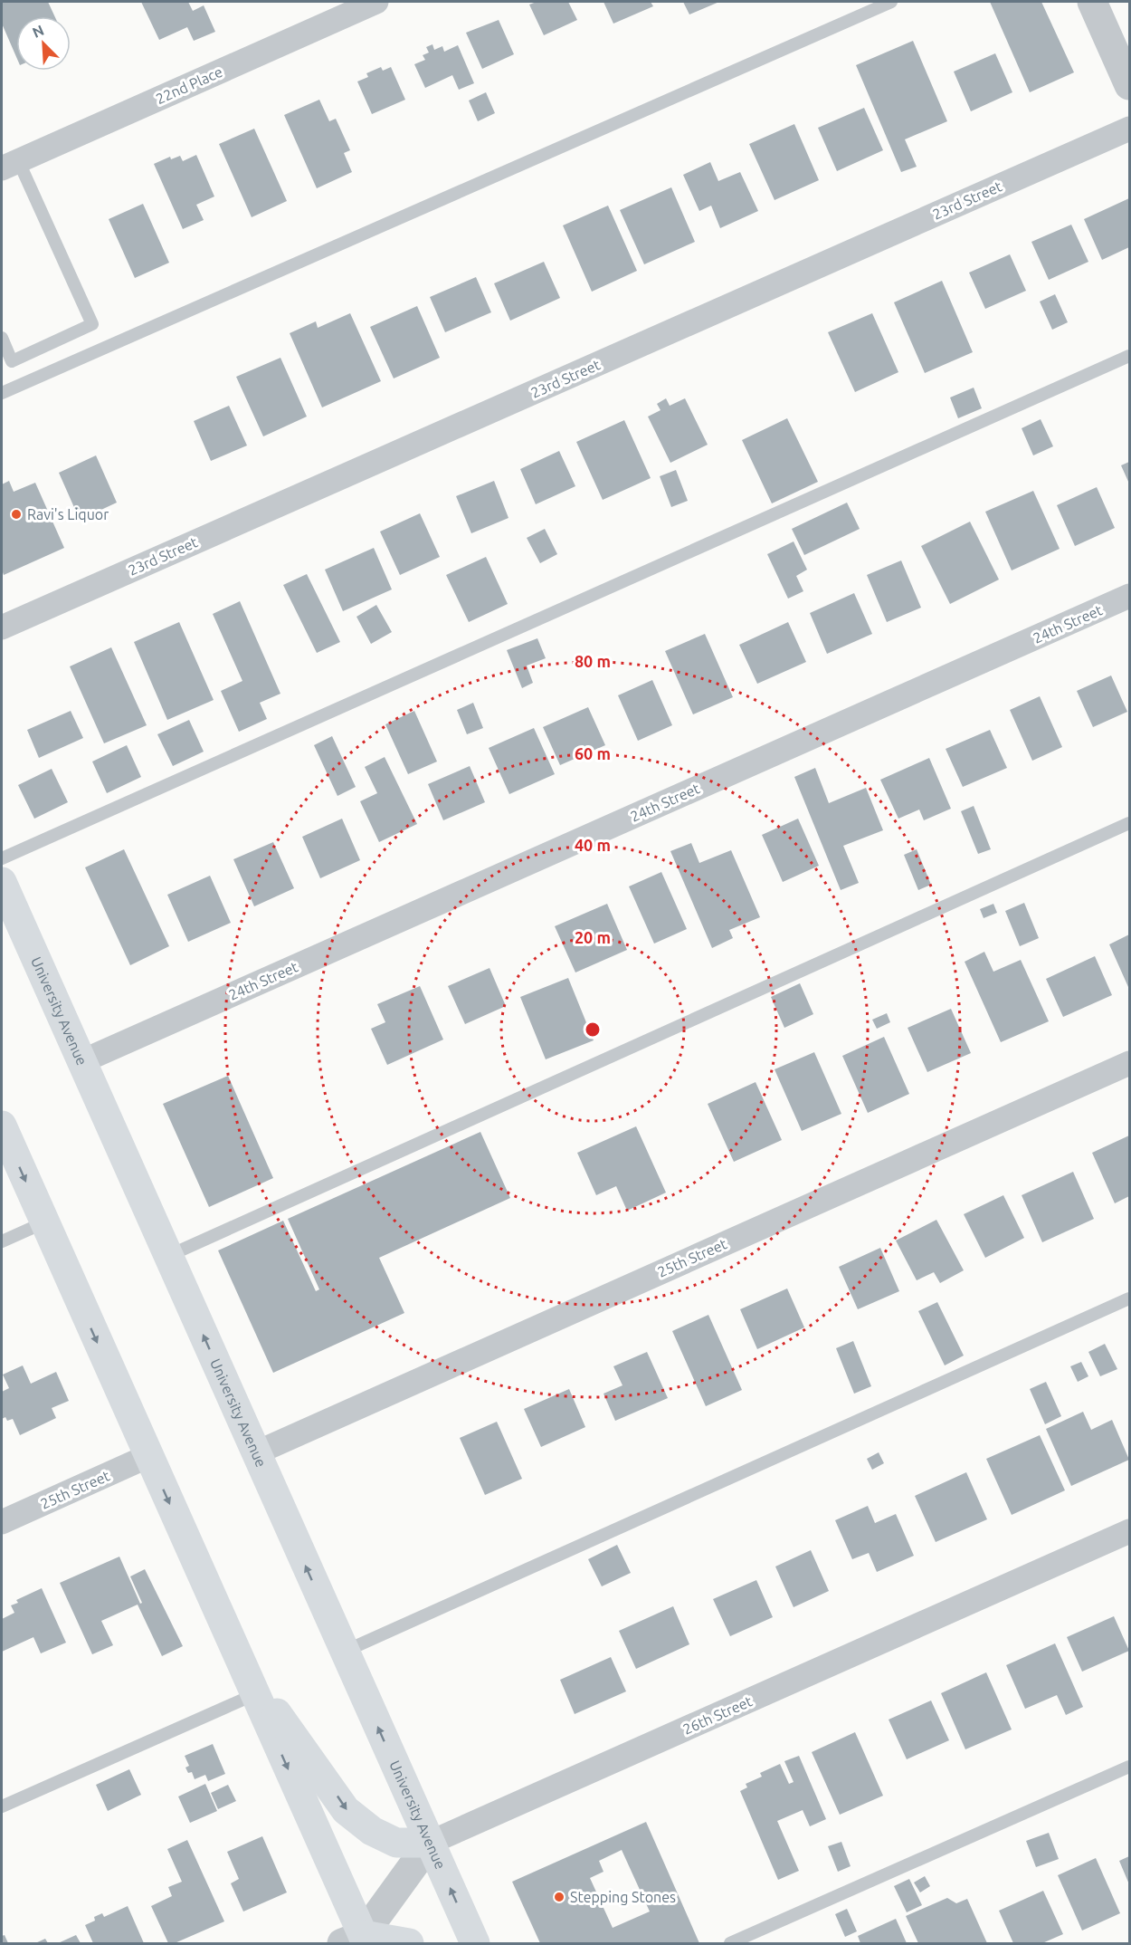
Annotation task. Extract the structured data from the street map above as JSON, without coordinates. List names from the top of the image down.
{
  "streets": {
    "main road": ["University Avenue"],
    "street": [
      "22nd Place",
      "23rd Street",
      "24th Street",
      "25th Street",
      "26th Street"
    ]
  },
  "crossings": [
    ["24th Street", "University Avenue"],
    ["University Avenue", "25th Street"],
    ["University Avenue", "26th Street"]
  ],
  "places": ["Ravi's Liquor", "Stepping Stones"],
  "north": "top left",
  "rings": [
    "80 m",
    "60 m",
    "40 m",
    "20 m"
  ]
}
